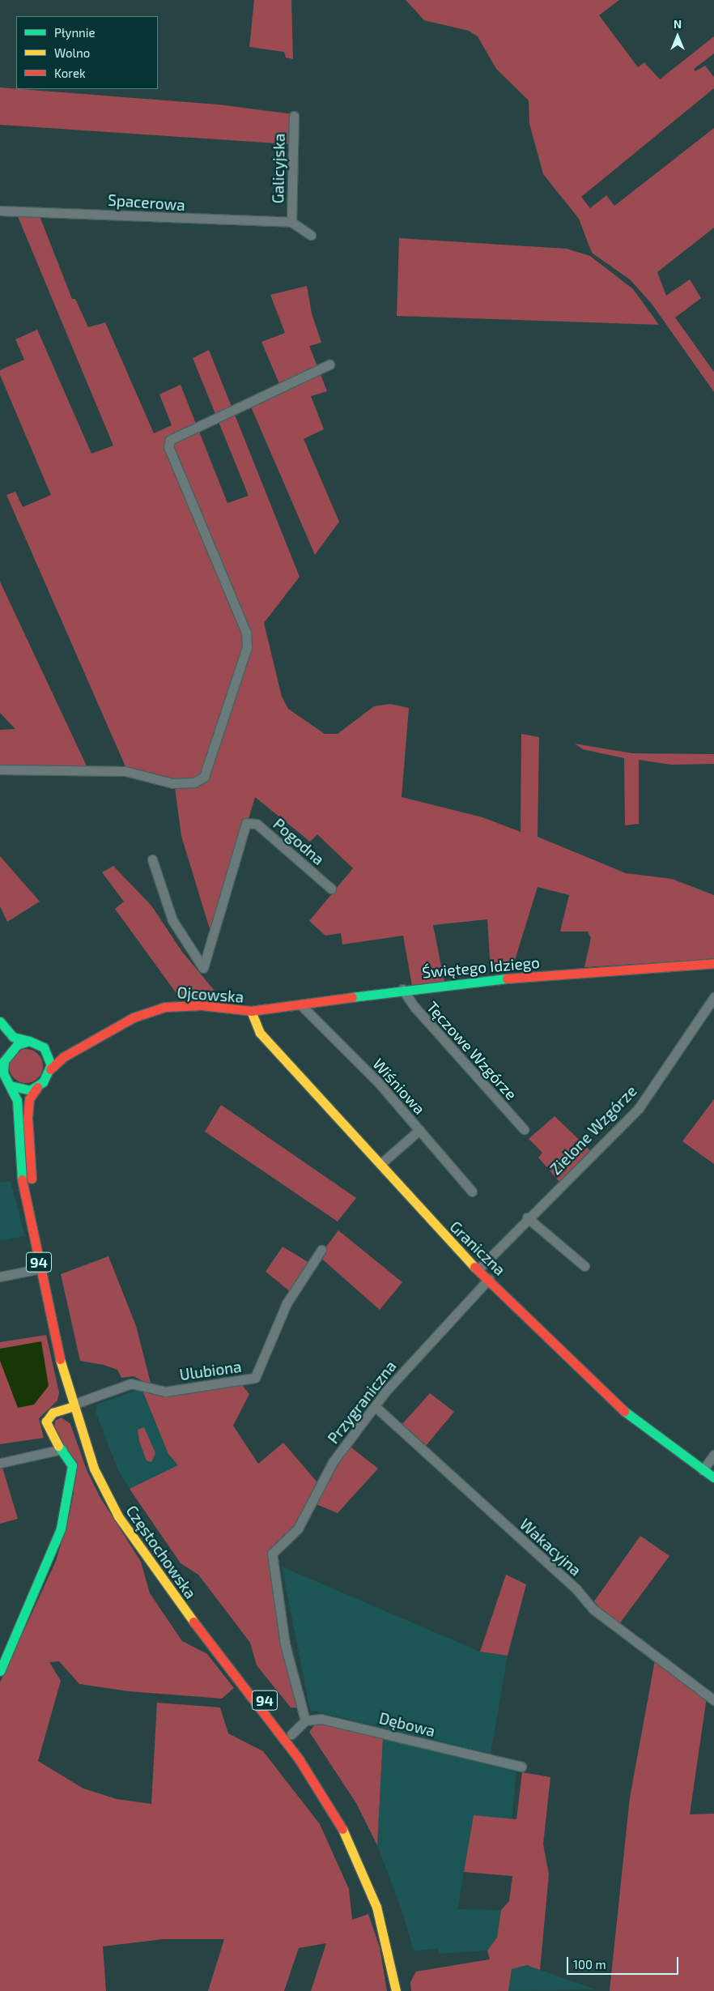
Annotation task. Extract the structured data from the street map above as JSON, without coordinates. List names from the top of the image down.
{
  "streets": {
    "main road": [
      "Świętego Idziego",
      "Ojcowska",
      "Graniczna",
      "94",
      "Częstochowska"
    ],
    "street": [
      "Galicyjska",
      "Spacerowa",
      "Pogodna",
      "Tęczowe Wzgórze",
      "Wiśniowa",
      "Zielone Wzgórze",
      "Ulubiona",
      "Przygraniczna",
      "Wakacyjna",
      "Dębowa"
    ]
  },
  "crossings": [
    ["Galicyjska", "Spacerowa"],
    ["Świętego Idziego", "Ojcowska"],
    ["Świętego Idziego", "Tęczowe Wzgórze"],
    ["Świętego Idziego", "Wiśniowa"],
    ["Świętego Idziego", "Graniczna"],
    ["Ojcowska", "Graniczna"],
    ["Ojcowska", "94"],
    ["Ojcowska", "Częstochowska"],
    ["Zielone Wzgórze", "Graniczna"],
    ["Graniczna", "Przygraniczna"],
    ["94", "Częstochowska"],
    ["Ulubiona", "Częstochowska"],
    ["Przygraniczna", "Wakacyjna"],
    ["Przygraniczna", "Dębowa"]
  ],
  "legend": ["Płynnie", "Wolno", "Korek"],
  "scale_bar": "100 m",
  "north": "top"
}
